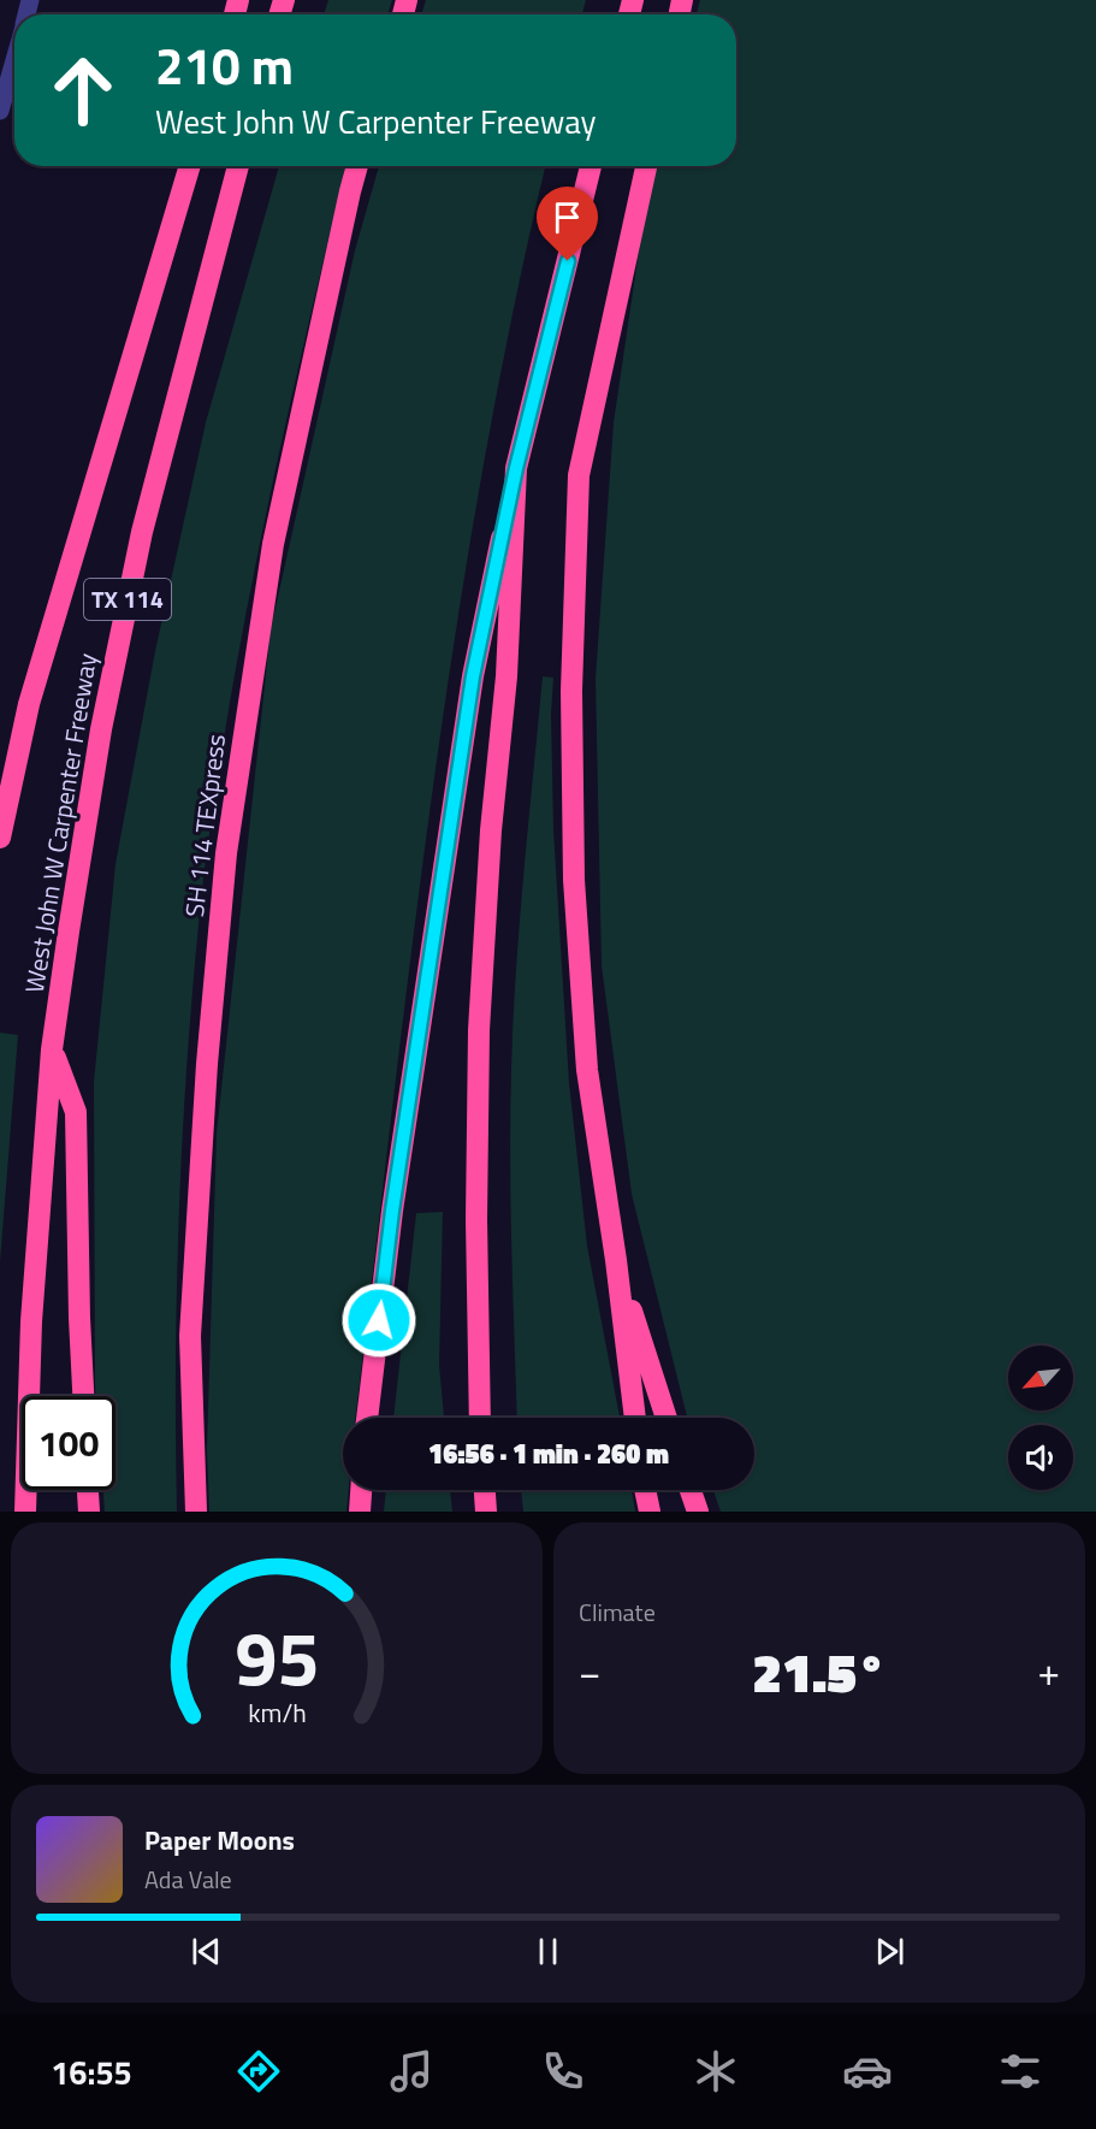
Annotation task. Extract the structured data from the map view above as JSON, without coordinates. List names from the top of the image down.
{
  "streets": {
    "highway": ["TX 114", "West John W Carpenter Freeway", "SH 114 TEXpress"]
  },
  "north": "bottom left",
  "page": {
    "turn": ["210 m", "West John W Carpenter Freeway"],
    "limit": "100",
    "trip": "16:56 · 1 min · 260 m",
    "tile": "Climate",
    "heat": ["−", "21.5°", "+"],
    "song": ["Paper Moons", "Ada Vale"],
    "tabs": "16:55",
    "gauge": ["95", "km/h"]
  }
}
